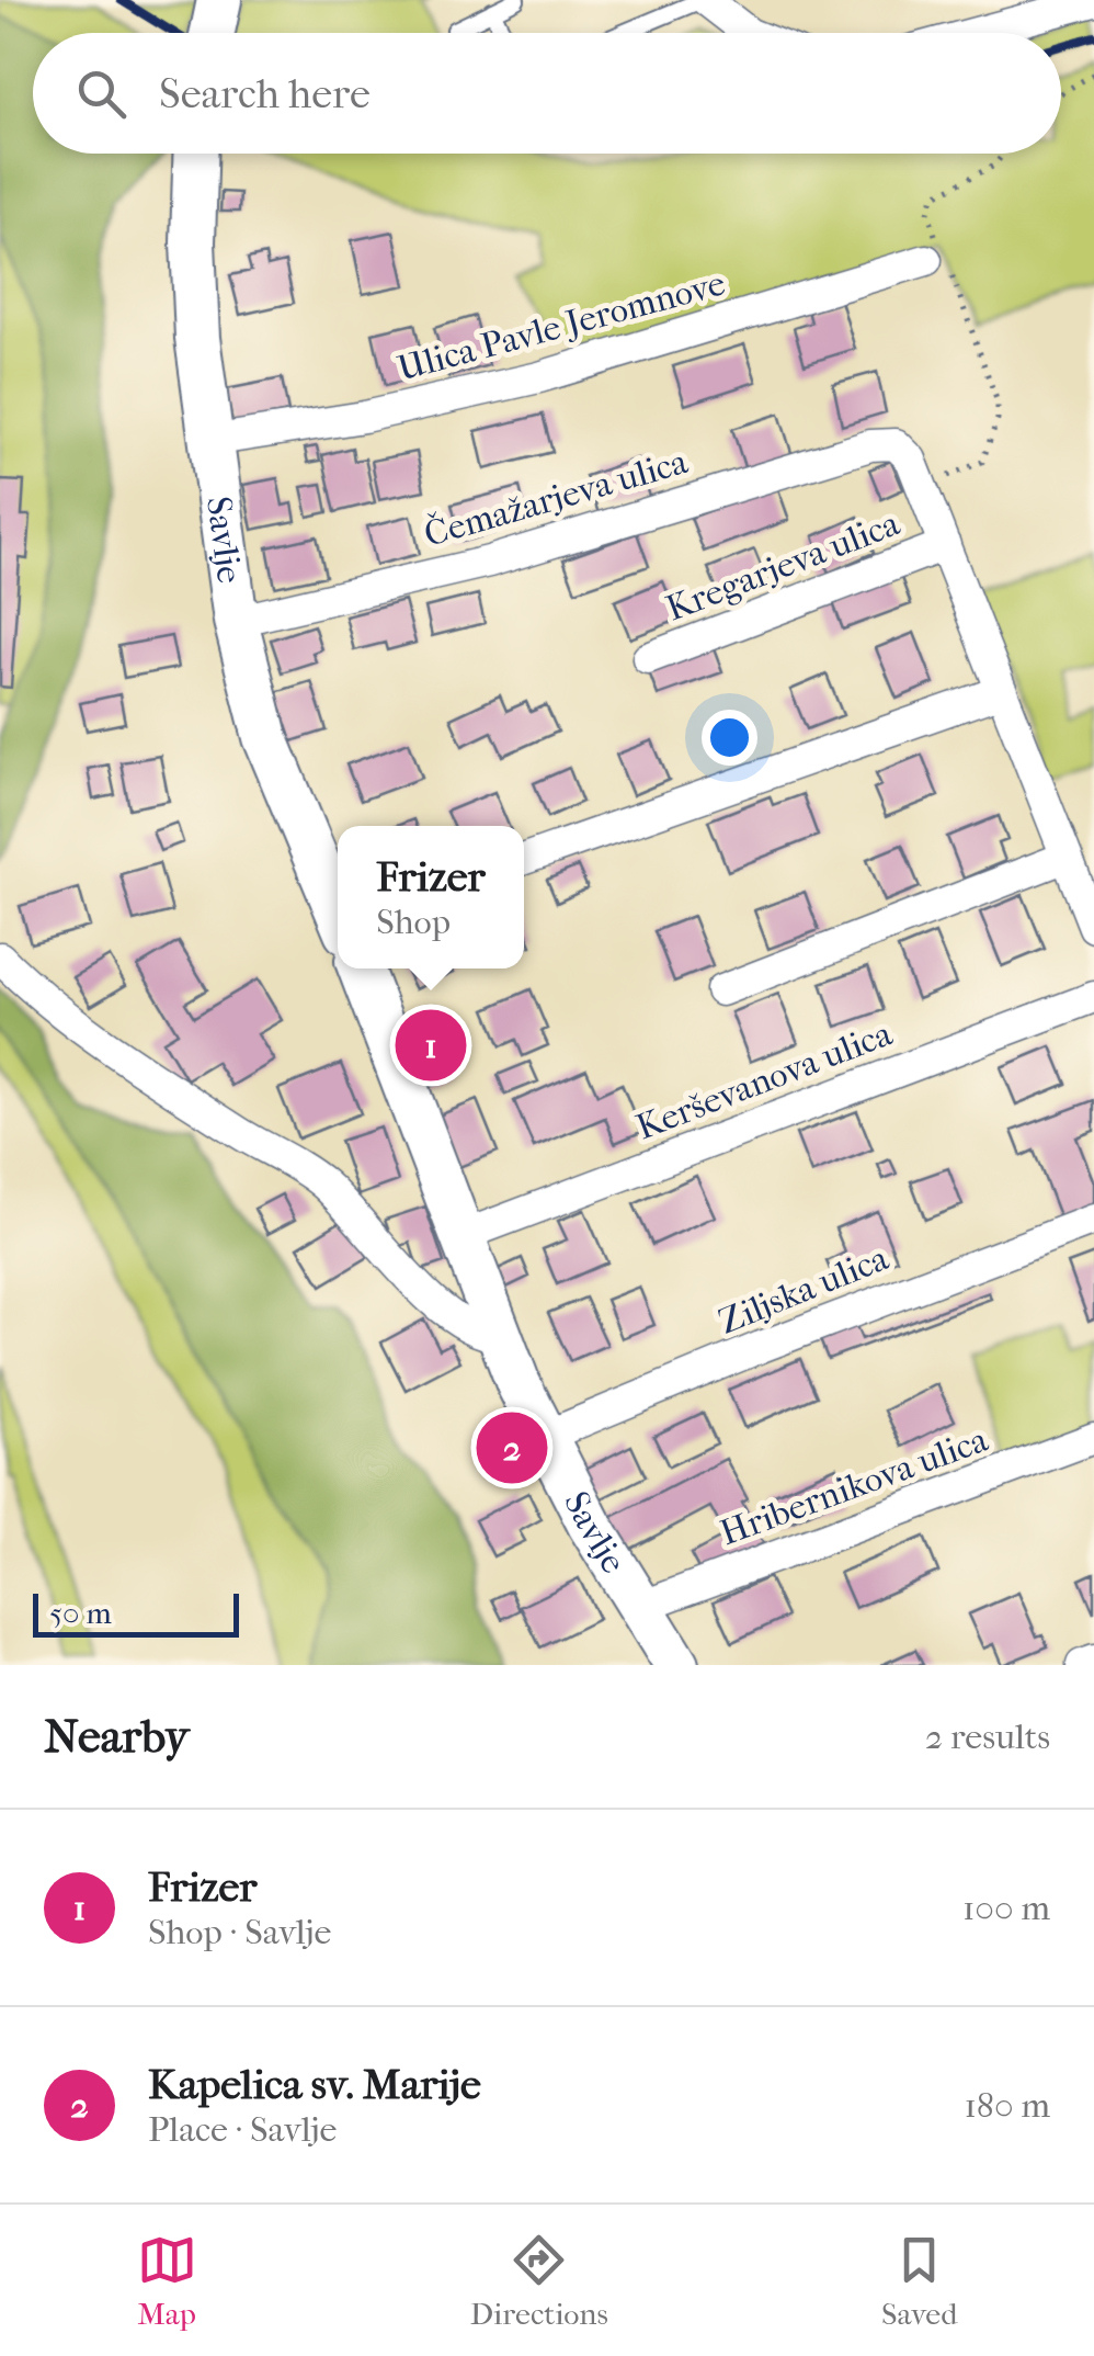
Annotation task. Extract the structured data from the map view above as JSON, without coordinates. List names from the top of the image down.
{
  "streets": {
    "street": [
      "Ulica Pavle Jeromnove",
      "Čemažarjeva ulica",
      "Savlje",
      "Kregarjeva ulica",
      "Kerševanova ulica",
      "Ziljska ulica",
      "Hribernikova ulica"
    ]
  },
  "crossings": [
    ["Ulica Pavle Jeromnove", "Savlje"],
    ["Čemažarjeva ulica", "Savlje"],
    ["Čemažarjeva ulica", "Kregarjeva ulica"],
    ["Savlje", "Kerševanova ulica"],
    ["Savlje", "Ziljska ulica"],
    ["Savlje", "Hribernikova ulica"]
  ],
  "scale_bar": "50 m",
  "page": {
    "search": "Search here",
    "popup": ["Frizer", "Shop"],
    "pins": ["1", "2"],
    "scale": "50 m",
    "heading": ["Nearby", "2 results"],
    "list": [
      {
        "mark": "1",
        "name": "Frizer",
        "note": "Shop · Savlje",
        "value": "100 m"
      },
      {
        "mark": "2",
        "name": "Kapelica sv. Marije",
        "note": "Place · Savlje",
        "value": "180 m"
      }
    ],
    "nav": ["Map", "Directions", "Saved"]
  }
}
